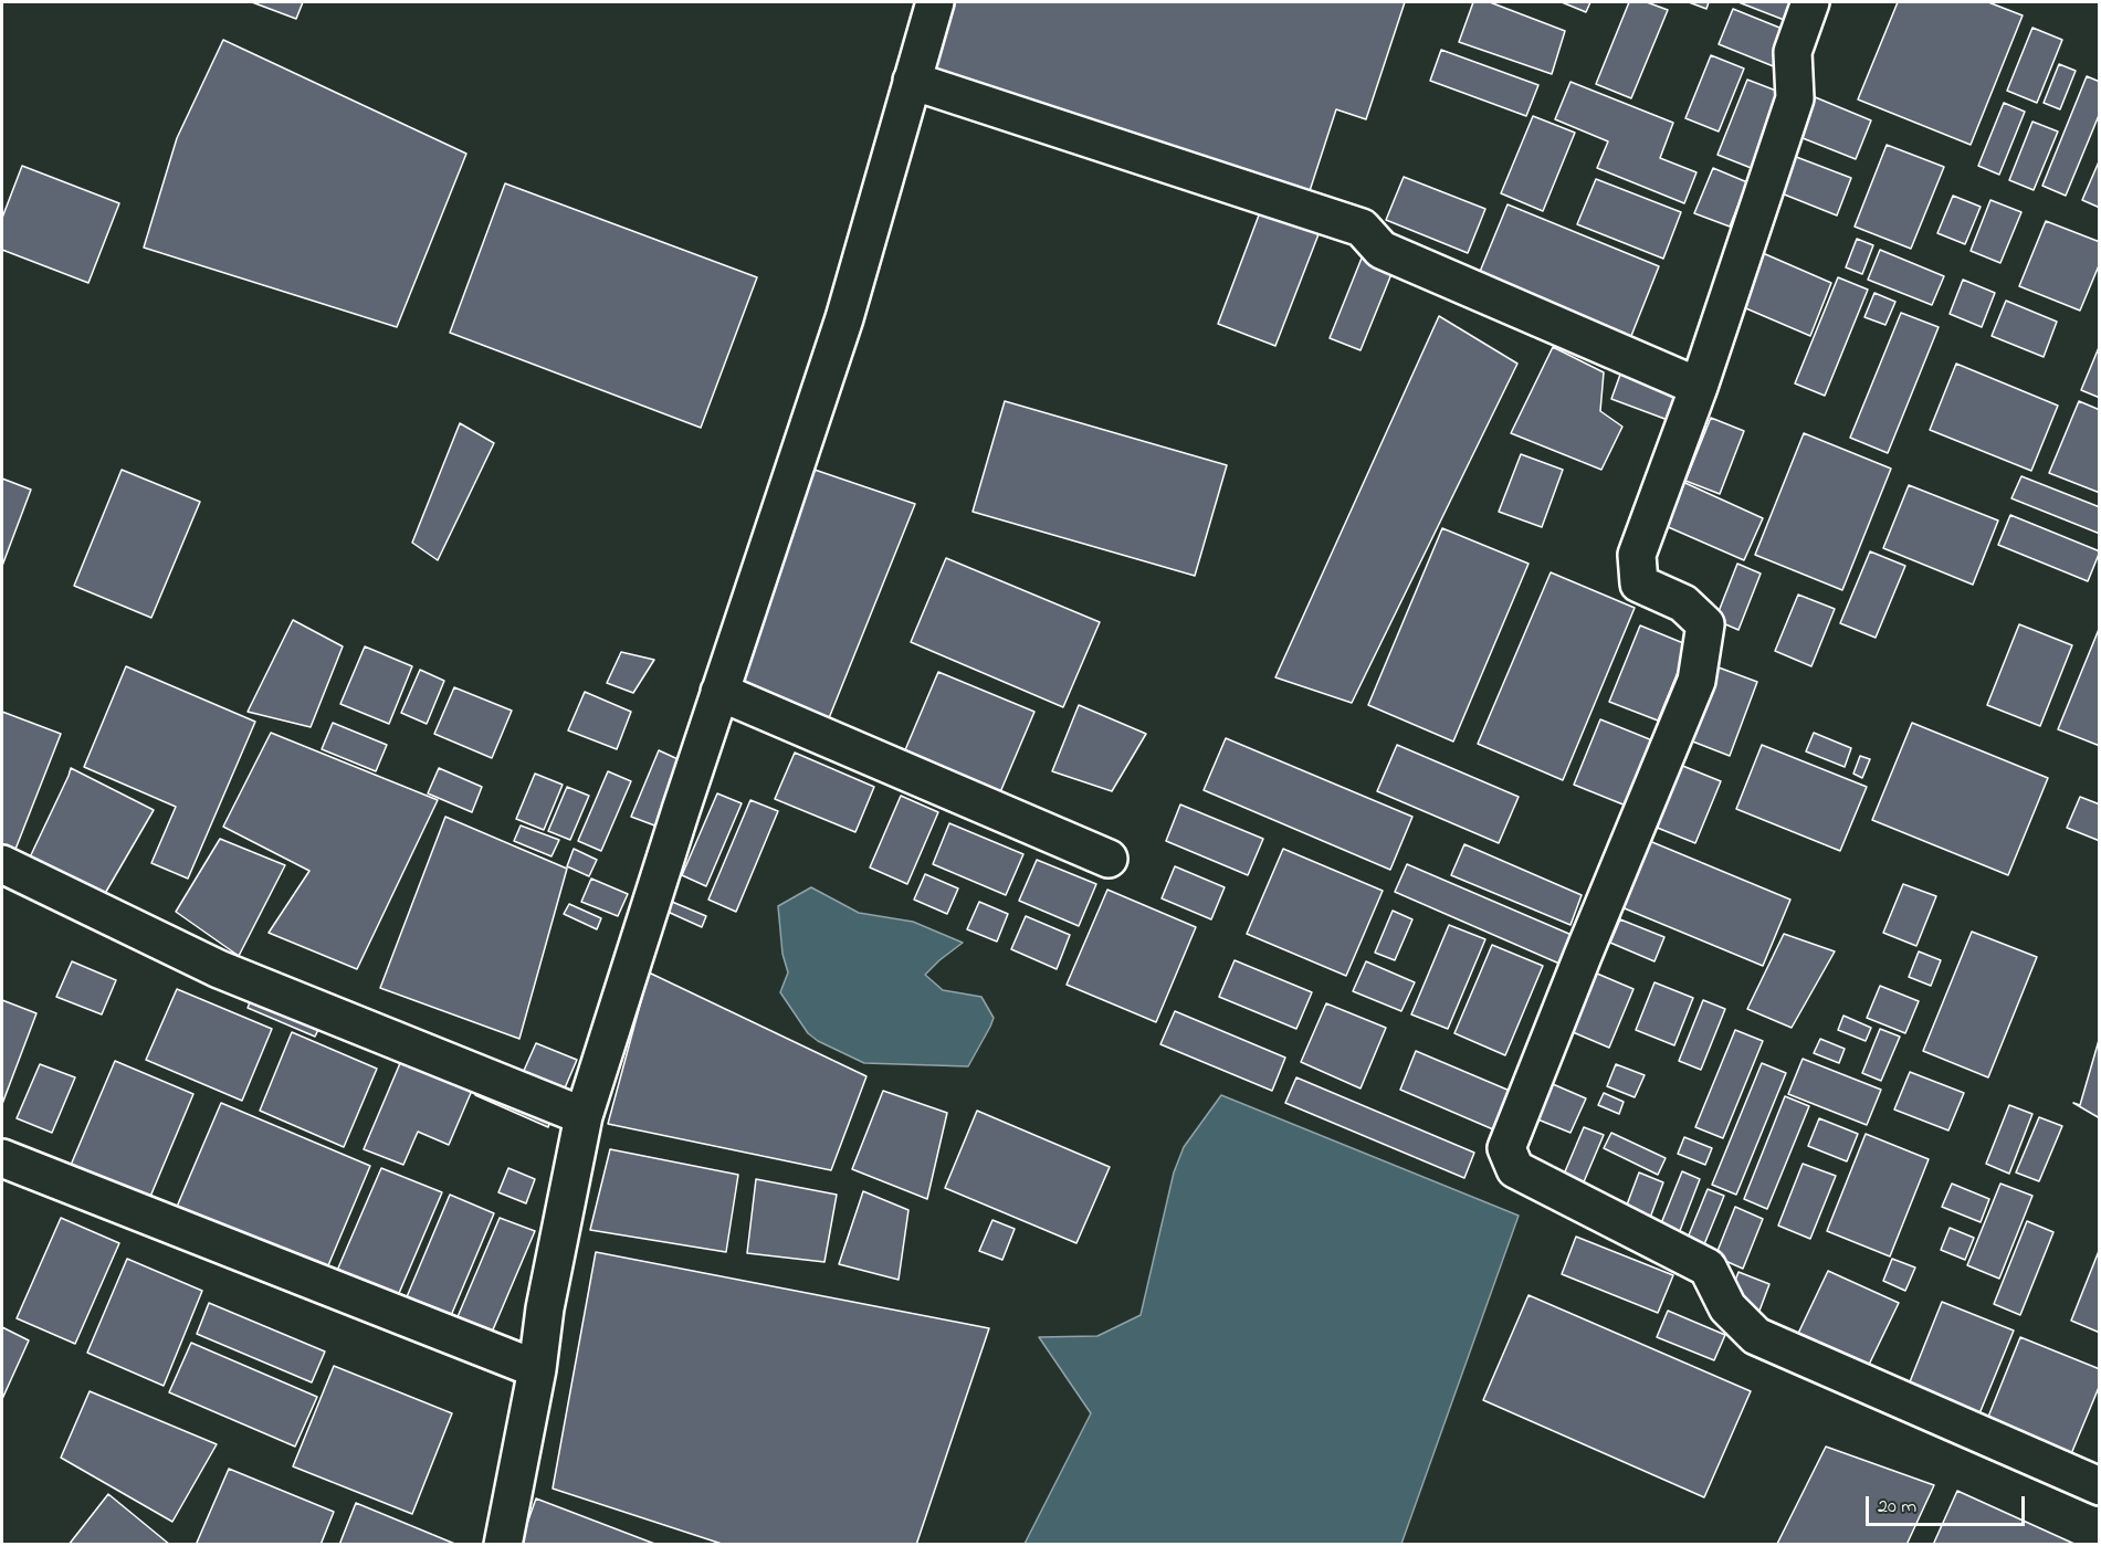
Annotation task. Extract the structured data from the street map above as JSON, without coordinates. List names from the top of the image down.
{
  "scale_bar": "20 m"
}
